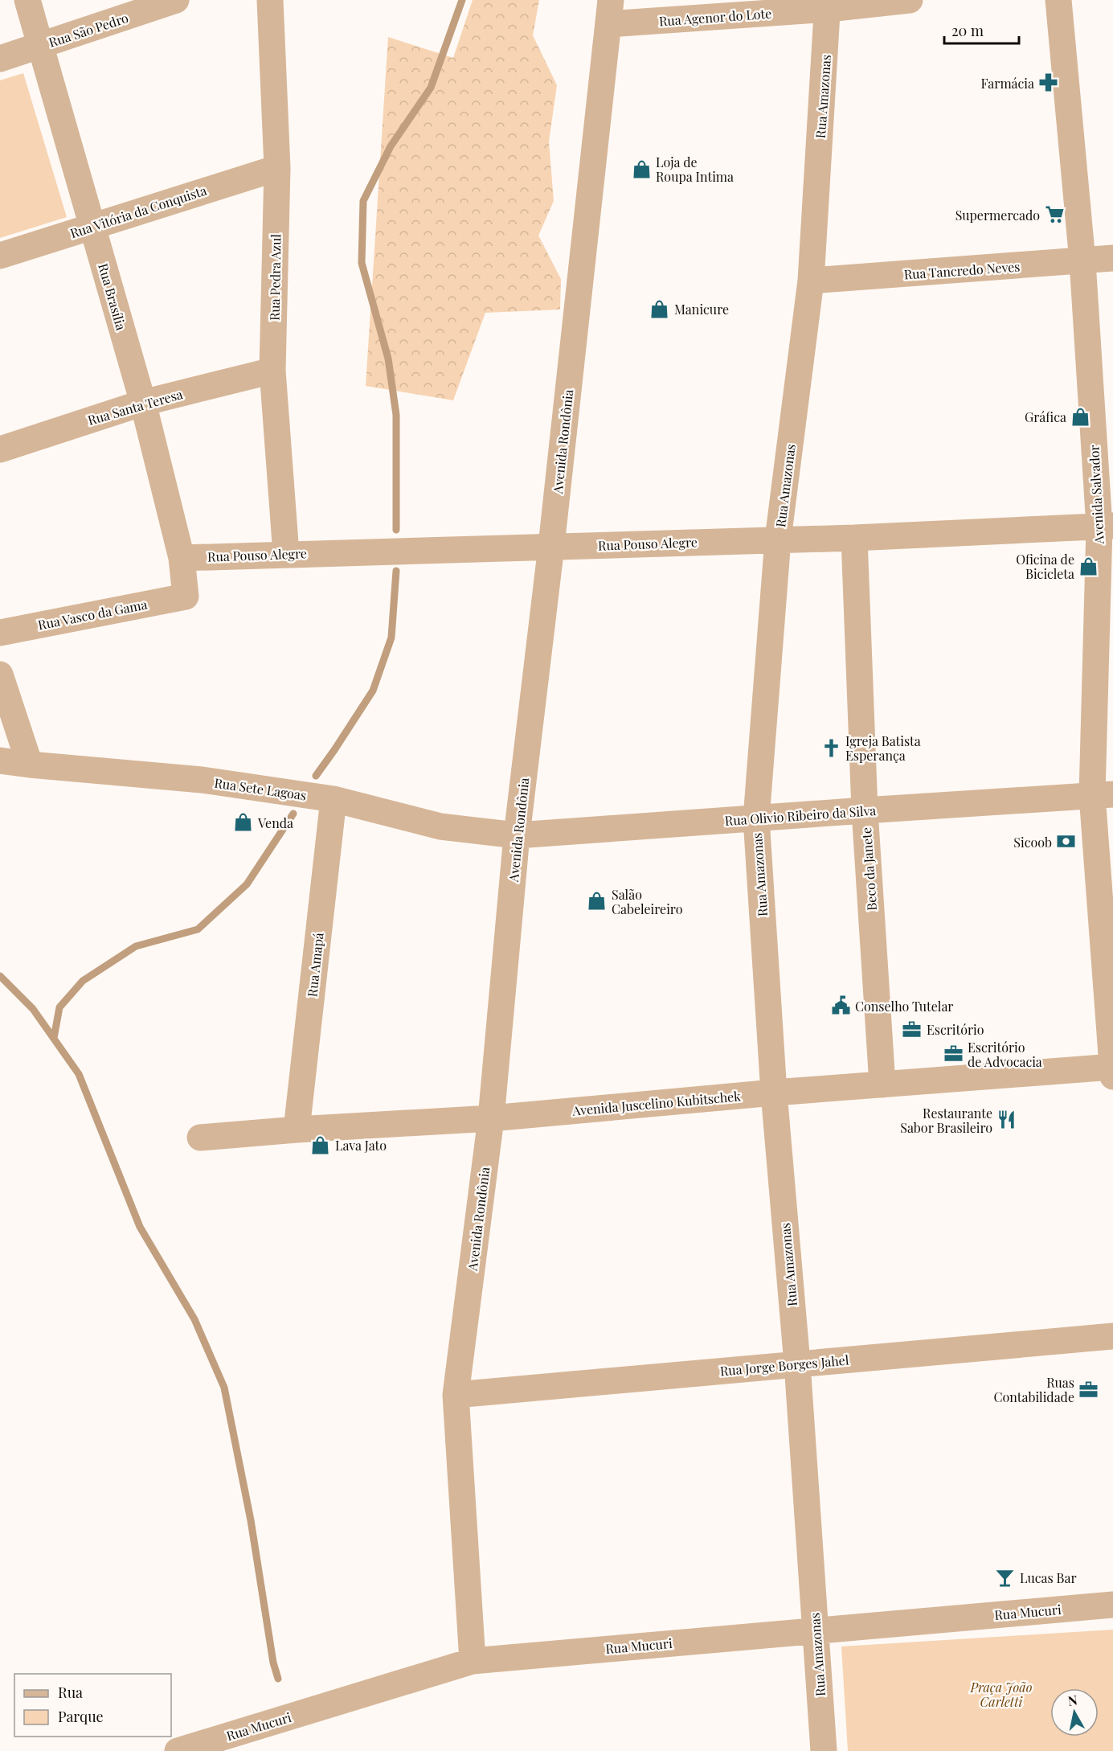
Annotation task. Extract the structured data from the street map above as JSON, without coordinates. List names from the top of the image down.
{
  "streets": {
    "street": [
      "Rua Agenor do Lote",
      "Rua São Pedro",
      "Rua Amazonas",
      "Rua Vitória da Conquista",
      "Rua Tancredo Neves",
      "Rua Pedra Azul",
      "Rua Brasília",
      "Rua Santa Teresa",
      "Avenida Rondônia",
      "Avenida Salvador",
      "Rua Pouso Alegre",
      "Rua Vasco da Gama",
      "Rua Sete Lagoas",
      "Rua Olivio Ribeiro da Silva",
      "Beco da Janete",
      "Rua Amapá",
      "Avenida Juscelino Kubitschek",
      "Rua Jorge Borges Jahel",
      "Rua Mucuri"
    ]
  },
  "crossings": [
    ["Rua Agenor do Lote", "Rua Amazonas"],
    ["Rua Agenor do Lote", "Avenida Rondônia"],
    ["Rua São Pedro", "Rua Brasília"],
    ["Rua Amazonas", "Rua Tancredo Neves"],
    ["Rua Amazonas", "Rua Pouso Alegre"],
    ["Rua Amazonas", "Rua Olivio Ribeiro da Silva"],
    ["Rua Amazonas", "Avenida Juscelino Kubitschek"],
    ["Rua Amazonas", "Rua Jorge Borges Jahel"],
    ["Rua Amazonas", "Rua Mucuri"],
    ["Rua Vitória da Conquista", "Rua Pedra Azul"],
    ["Rua Vitória da Conquista", "Rua Brasília"],
    ["Rua Tancredo Neves", "Avenida Salvador"],
    ["Rua Pedra Azul", "Rua Santa Teresa"],
    ["Rua Pedra Azul", "Rua Pouso Alegre"],
    ["Rua Brasília", "Rua Santa Teresa"],
    ["Rua Brasília", "Rua Pouso Alegre"],
    ["Rua Brasília", "Rua Vasco da Gama"],
    ["Avenida Rondônia", "Rua Pouso Alegre"],
    ["Avenida Rondônia", "Rua Sete Lagoas"],
    ["Avenida Rondônia", "Rua Olivio Ribeiro da Silva"],
    ["Avenida Rondônia", "Avenida Juscelino Kubitschek"],
    ["Avenida Rondônia", "Rua Jorge Borges Jahel"],
    ["Avenida Rondônia", "Rua Mucuri"],
    ["Avenida Salvador", "Rua Pouso Alegre"],
    ["Avenida Salvador", "Rua Olivio Ribeiro da Silva"],
    ["Avenida Salvador", "Avenida Juscelino Kubitschek"],
    ["Rua Pouso Alegre", "Beco da Janete"],
    ["Rua Sete Lagoas", "Rua Olivio Ribeiro da Silva"],
    ["Rua Sete Lagoas", "Rua Amapá"],
    ["Rua Olivio Ribeiro da Silva", "Beco da Janete"],
    ["Beco da Janete", "Avenida Juscelino Kubitschek"],
    ["Rua Amapá", "Avenida Juscelino Kubitschek"]
  ],
  "parks": ["Praça João Carletti"],
  "places": {
    "pharmacy": ["Farmácia"],
    "shop": [
      "Loja de Roupa Intima",
      "Manicure",
      "Gráfica",
      "Oficina de Bicicleta",
      "Venda",
      "Salão Cabeleireiro",
      "Lava Jato"
    ],
    "supermarket": ["Supermercado"],
    "church": ["Igreja Batista Esperança"],
    "bank": ["Sicoob"],
    "public building": ["Conselho Tutelar"],
    "office": ["Escritório", "Escritório de Advocacia", "Ruas Contabilidade"],
    "restaurant": ["Restaurante Sabor Brasileiro"],
    "bar": ["Lucas Bar"]
  },
  "legend": ["Rua", "Parque"],
  "scale_bar": "20 m",
  "north": "top"
}
